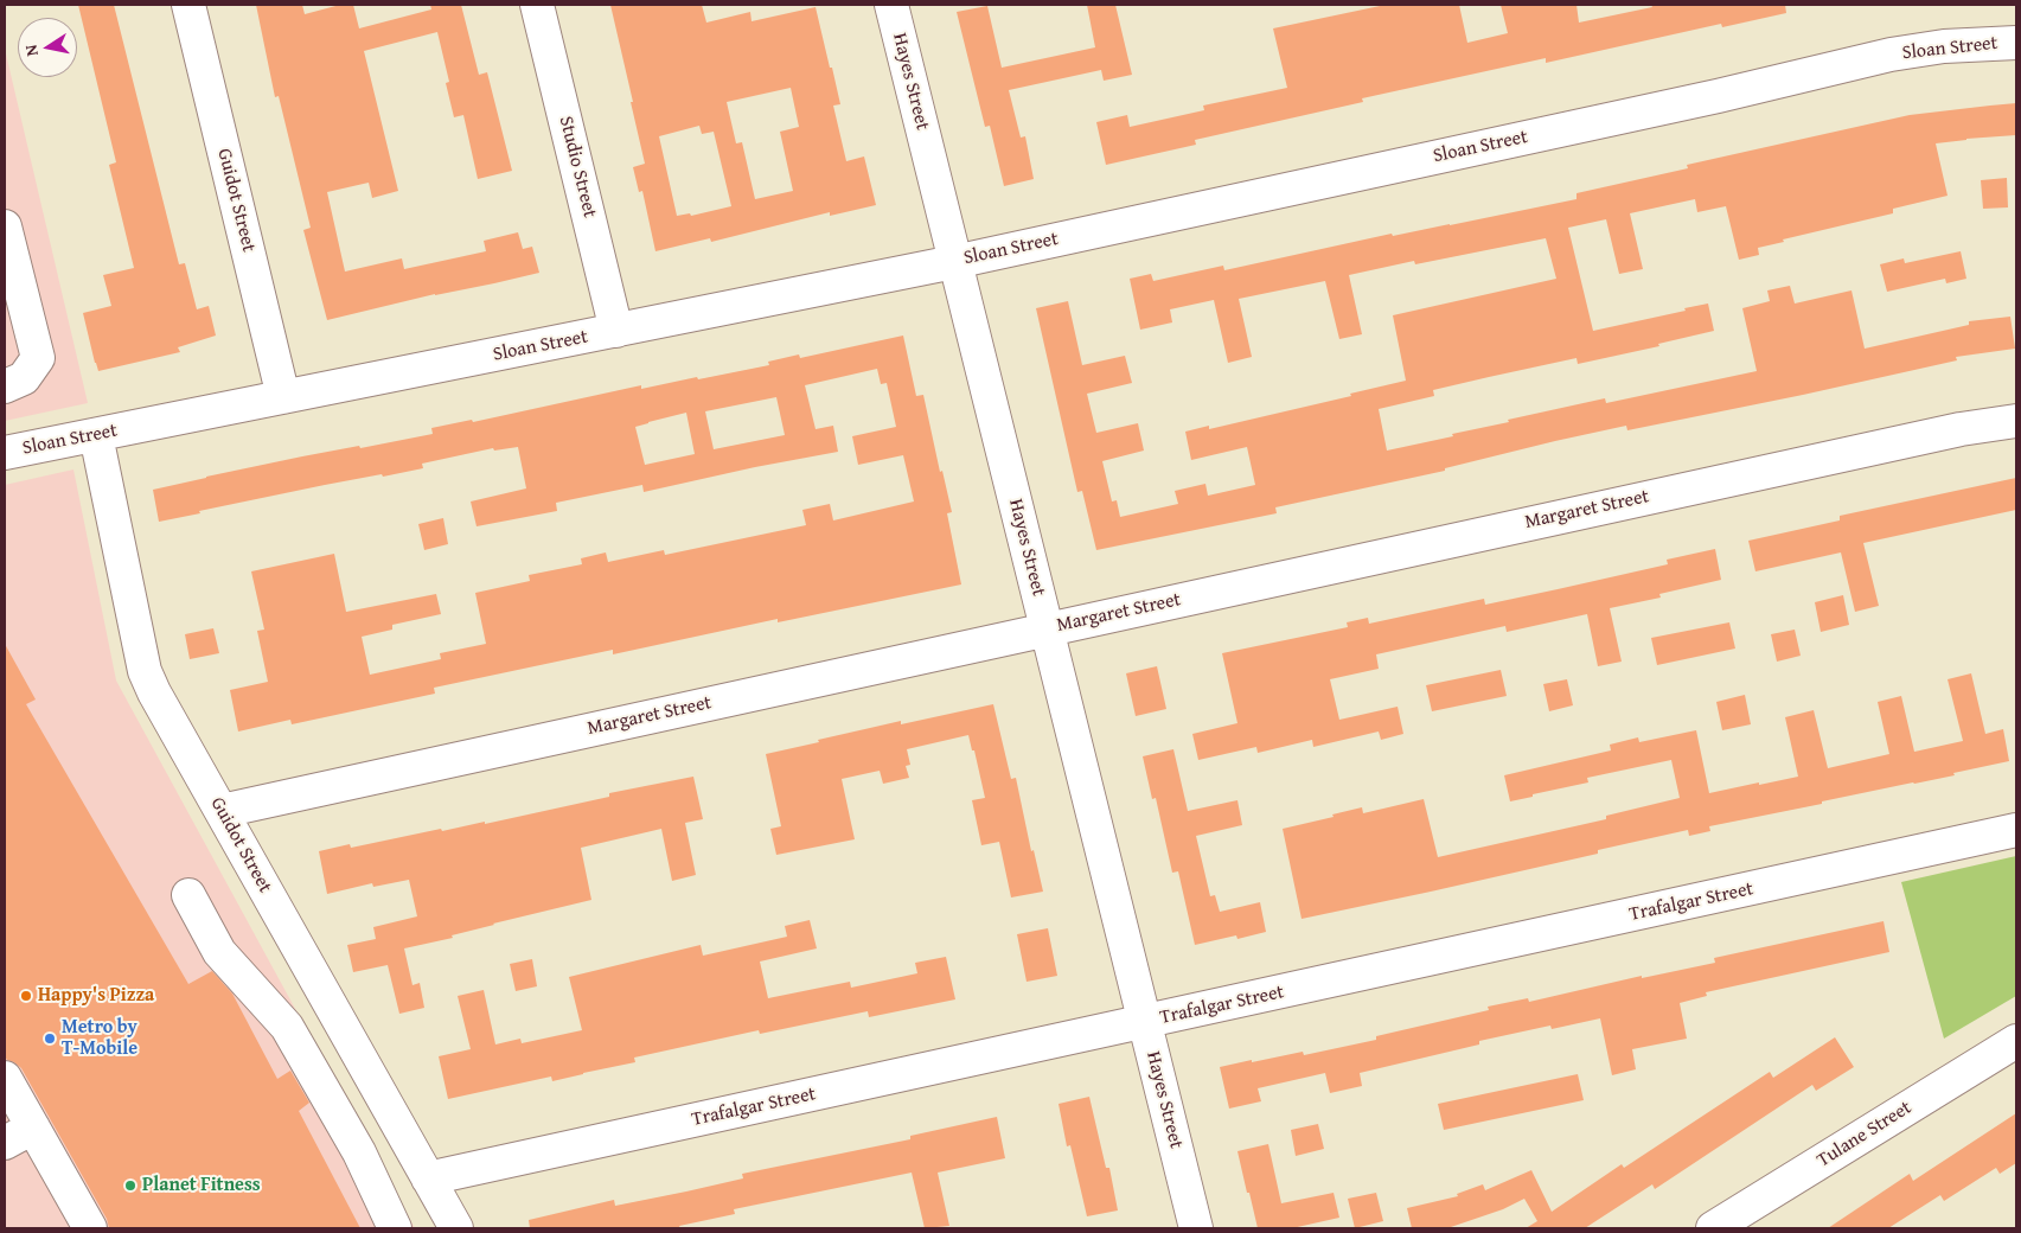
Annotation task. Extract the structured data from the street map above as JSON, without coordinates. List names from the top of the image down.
{
  "streets": {
    "street": [
      "Sloan Street",
      "Hayes Street",
      "Studio Street",
      "Guidot Street",
      "Margaret Street",
      "Trafalgar Street",
      "Tulane Street"
    ]
  },
  "crossings": [
    ["Sloan Street", "Hayes Street"],
    ["Sloan Street", "Studio Street"],
    ["Sloan Street", "Guidot Street"],
    ["Hayes Street", "Margaret Street"],
    ["Hayes Street", "Trafalgar Street"],
    ["Guidot Street", "Margaret Street"],
    ["Guidot Street", "Trafalgar Street"]
  ],
  "places": ["Happy's Pizza", "Metro by T-Mobile", "Planet Fitness"],
  "north": "left"
}
